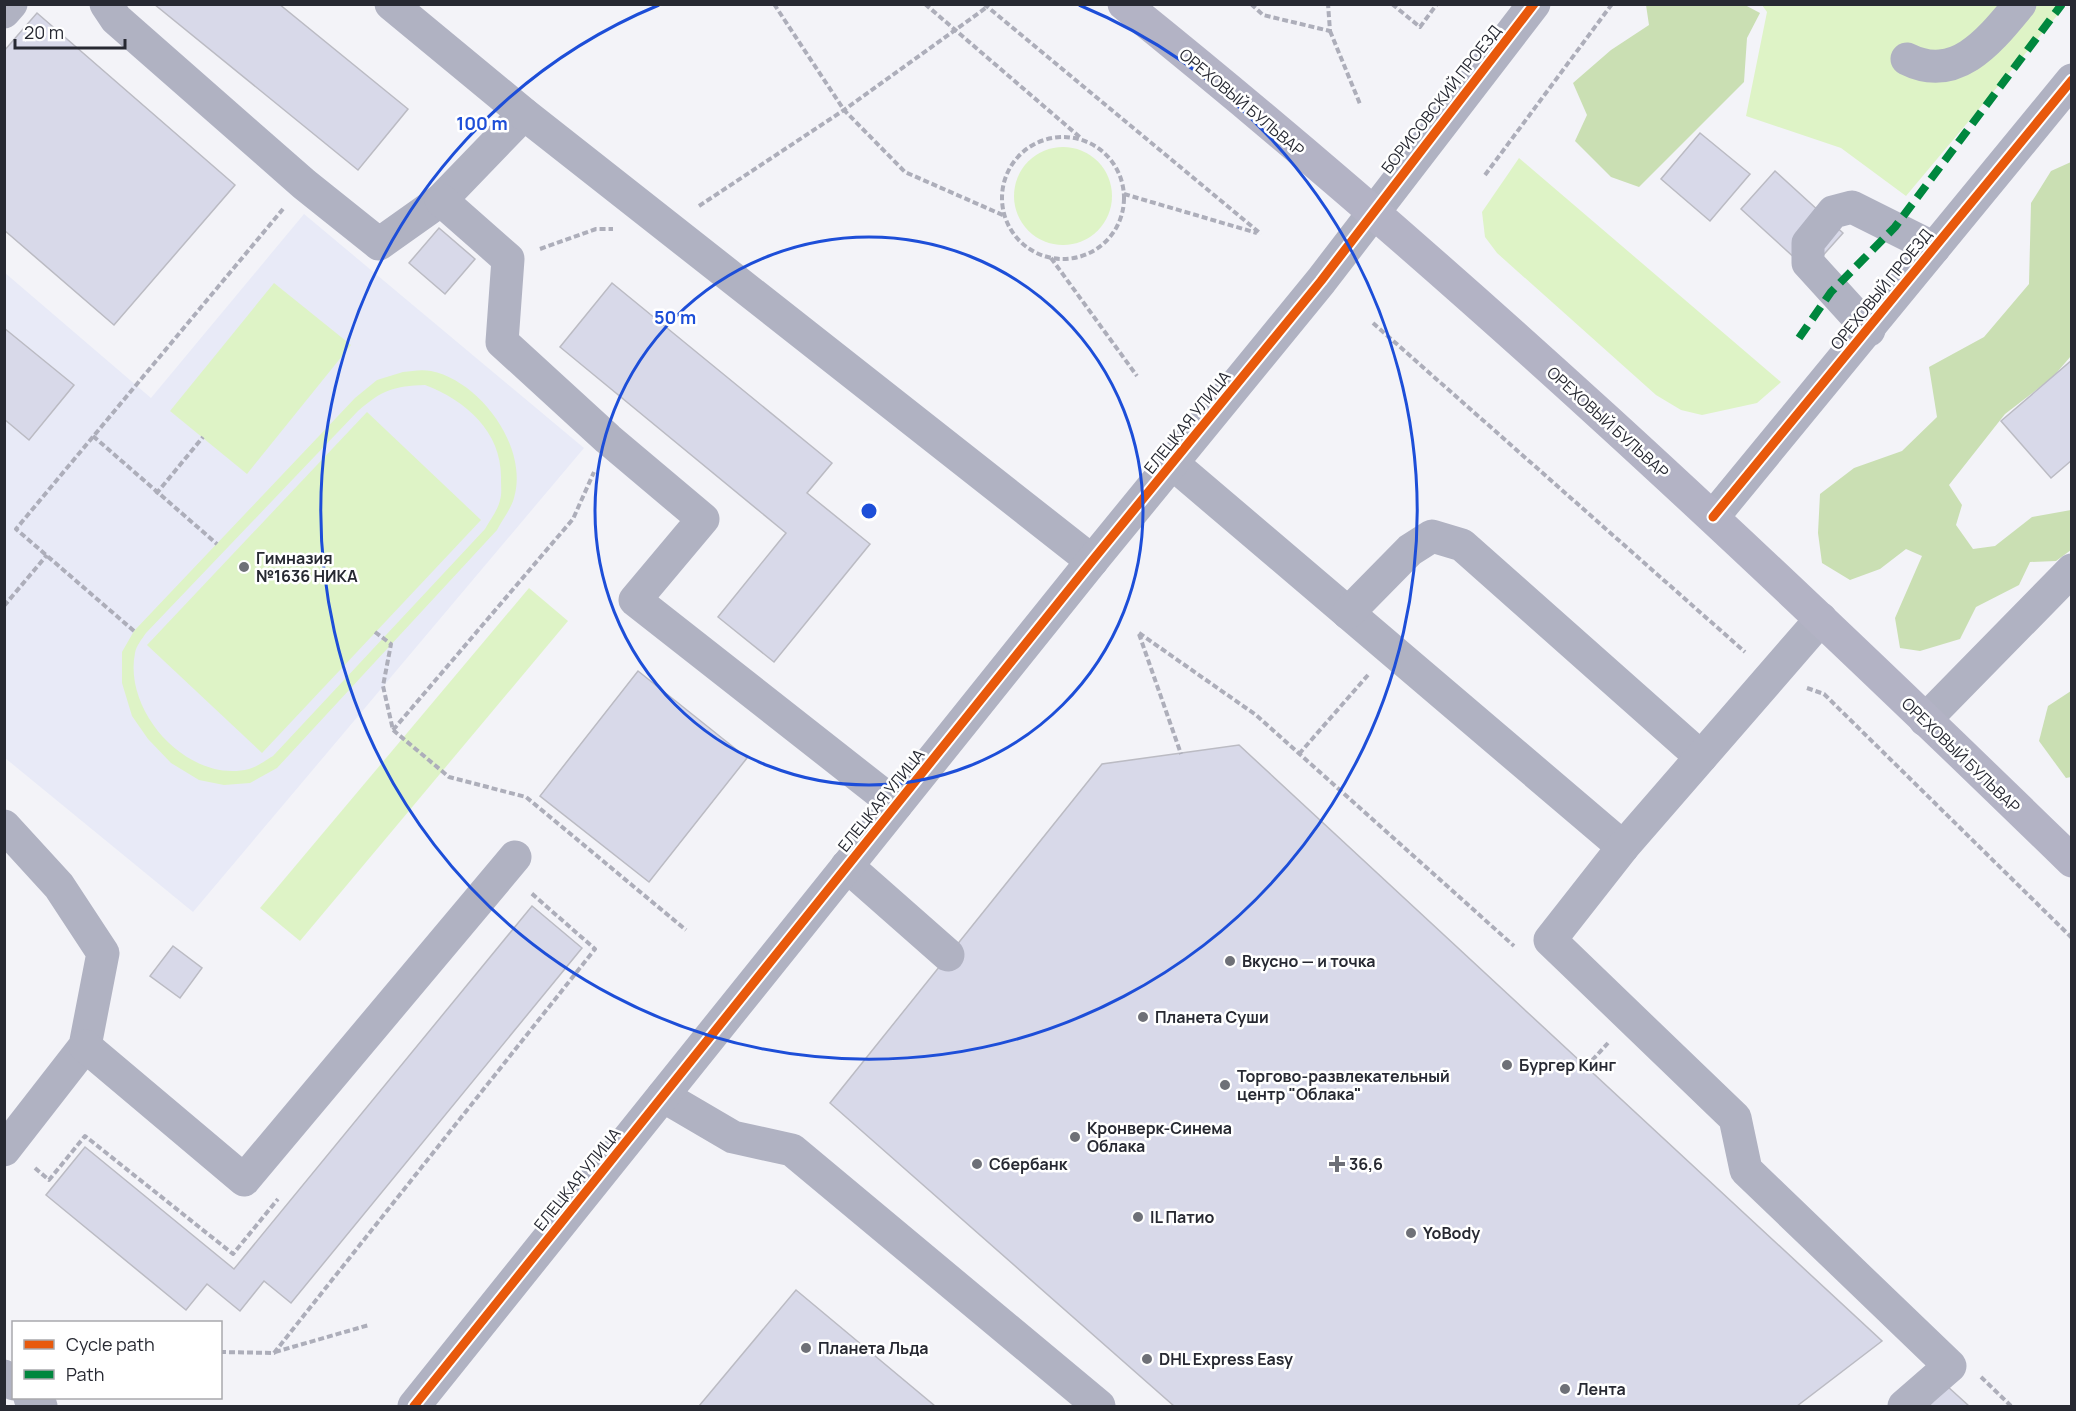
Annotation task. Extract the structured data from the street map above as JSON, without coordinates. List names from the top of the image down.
{
  "streets": {
    "main road": ["ОРЕХОВЫЙ БУЛЬВАР"],
    "street": ["БОРИСОВСКИЙ ПРОЕЗД", "ОРЕХОВЫЙ ПРОЕЗД", "ЕЛЕЦКАЯ УЛИЦА"]
  },
  "crossings": [
    ["БОРИСОВСКИЙ ПРОЕЗД", "ОРЕХОВЫЙ БУЛЬВАР"],
    ["БОРИСОВСКИЙ ПРОЕЗД", "ЕЛЕЦКАЯ УЛИЦА"],
    ["ОРЕХОВЫЙ БУЛЬВАР", "ОРЕХОВЫЙ ПРОЕЗД"],
    ["ОРЕХОВЫЙ БУЛЬВАР", "ЕЛЕЦКАЯ УЛИЦА"]
  ],
  "places": {
    "other": [
      "Гимназия №1636 НИКА",
      "Вкусно — и точка",
      "Планета Суши",
      "Бургер Кинг",
      "Торгово-развлекательный центр \"Облака\"",
      "Кронверк-Синема Облака",
      "Сбербанк",
      "IL Патио",
      "YoBody",
      "Планета Льда",
      "DHL Express Easy",
      "Лента"
    ],
    "health": ["36,6"]
  },
  "legend": ["Cycle path", "Path"],
  "scale_bar": "20 m",
  "rings": ["100 m", "50 m"]
}
